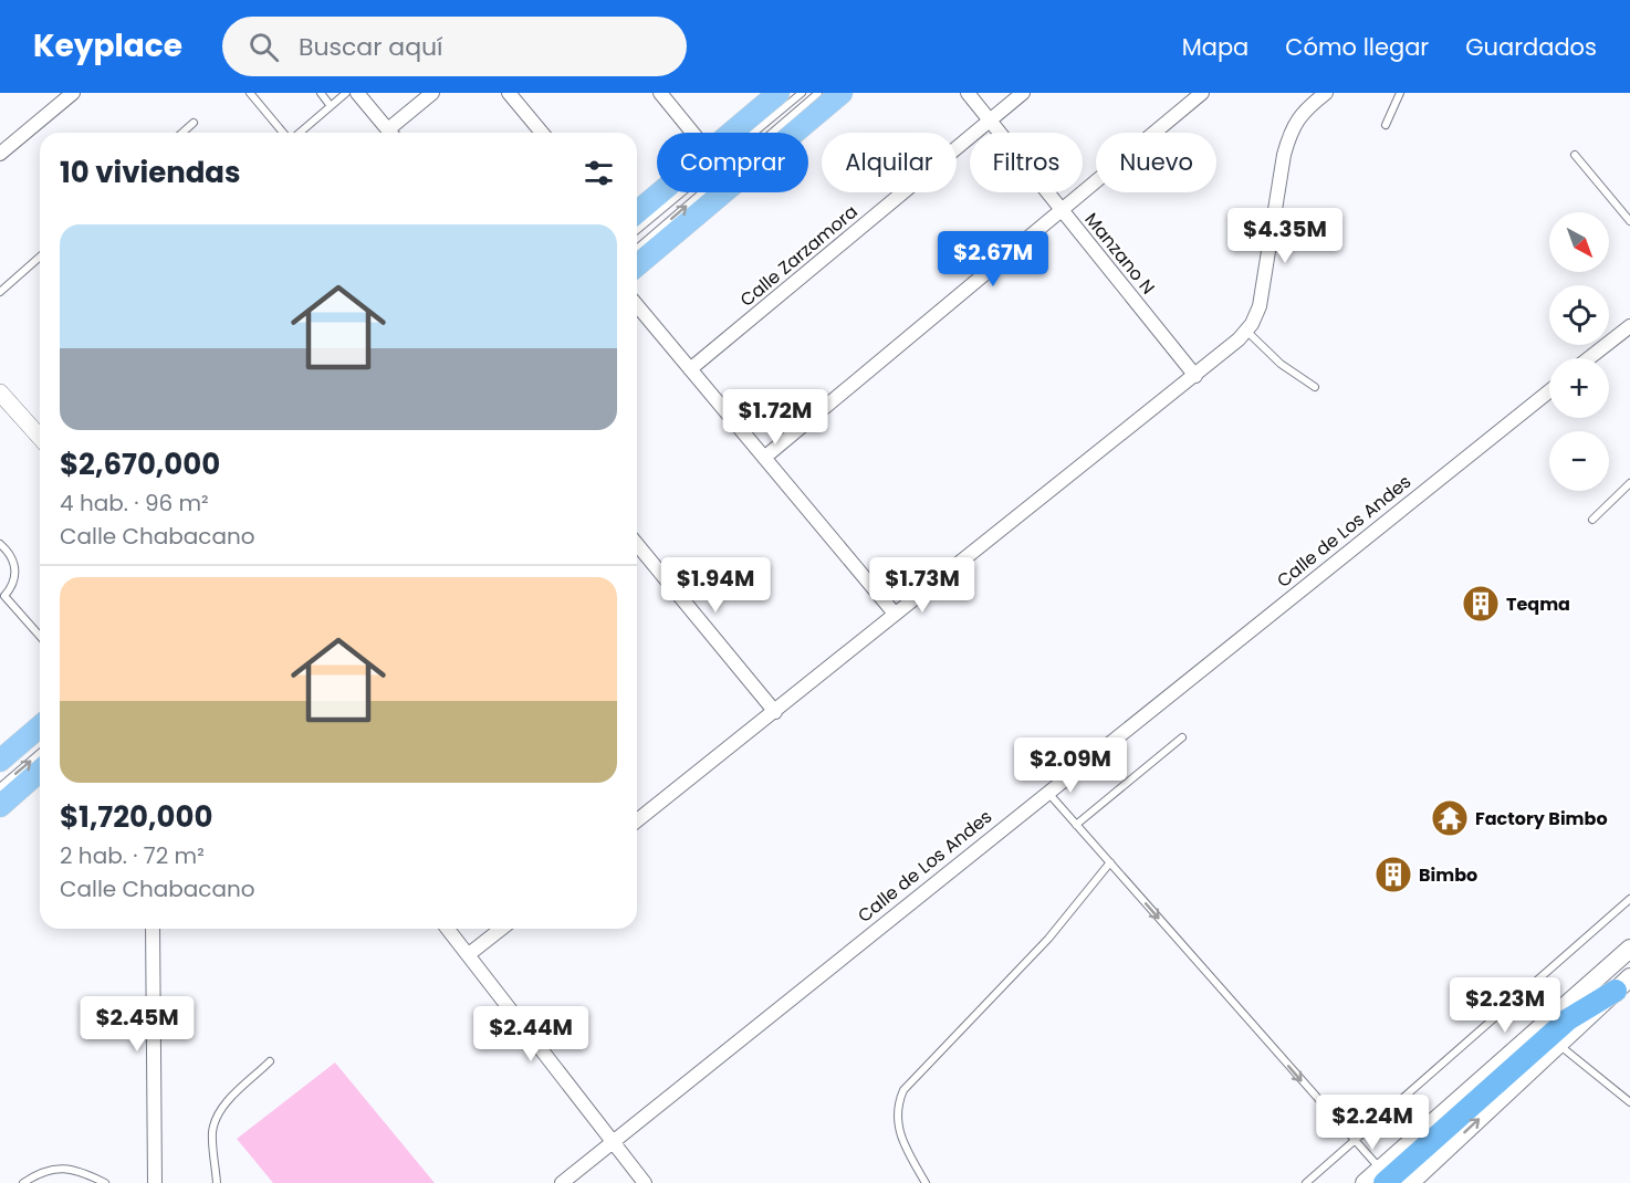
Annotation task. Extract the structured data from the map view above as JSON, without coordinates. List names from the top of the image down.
{
  "streets": {
    "street": ["Manzano N", "Calle Zarzamora", "Calle de Los Andes"]
  },
  "crossings": [
    ["Manzano N", "Calle Zarzamora"]
  ],
  "places": {
    "building": ["Teqma", "Bimbo"],
    "temple": ["Factory Bimbo"]
  },
  "north": "bottom right",
  "page": {
    "header": "Keyplace",
    "search": "Buscar aquí",
    "nav": ["Mapa", "Cómo llegar", "Guardados"],
    "chip": [
      "Comprar",
      "Alquilar",
      "Filtros",
      "Nuevo"
    ],
    "heading": "10 viviendas",
    "price": [
      "$4.35M",
      "$2.67M",
      "$1.72M",
      "$1.94M",
      "$1.73M",
      "$2.09M",
      "$2.23M",
      "$2.45M",
      "$2.44M",
      "$2.24M"
    ],
    "map_buttons": ["+", "−"],
    "list": [
      {
        "name": "$2,670,000",
        "note": "4 hab. · 96 m² · Calle Chabacano"
      },
      {
        "name": "$1,720,000",
        "note": "2 hab. · 72 m² · Calle Chabacano"
      }
    ]
  }
}
